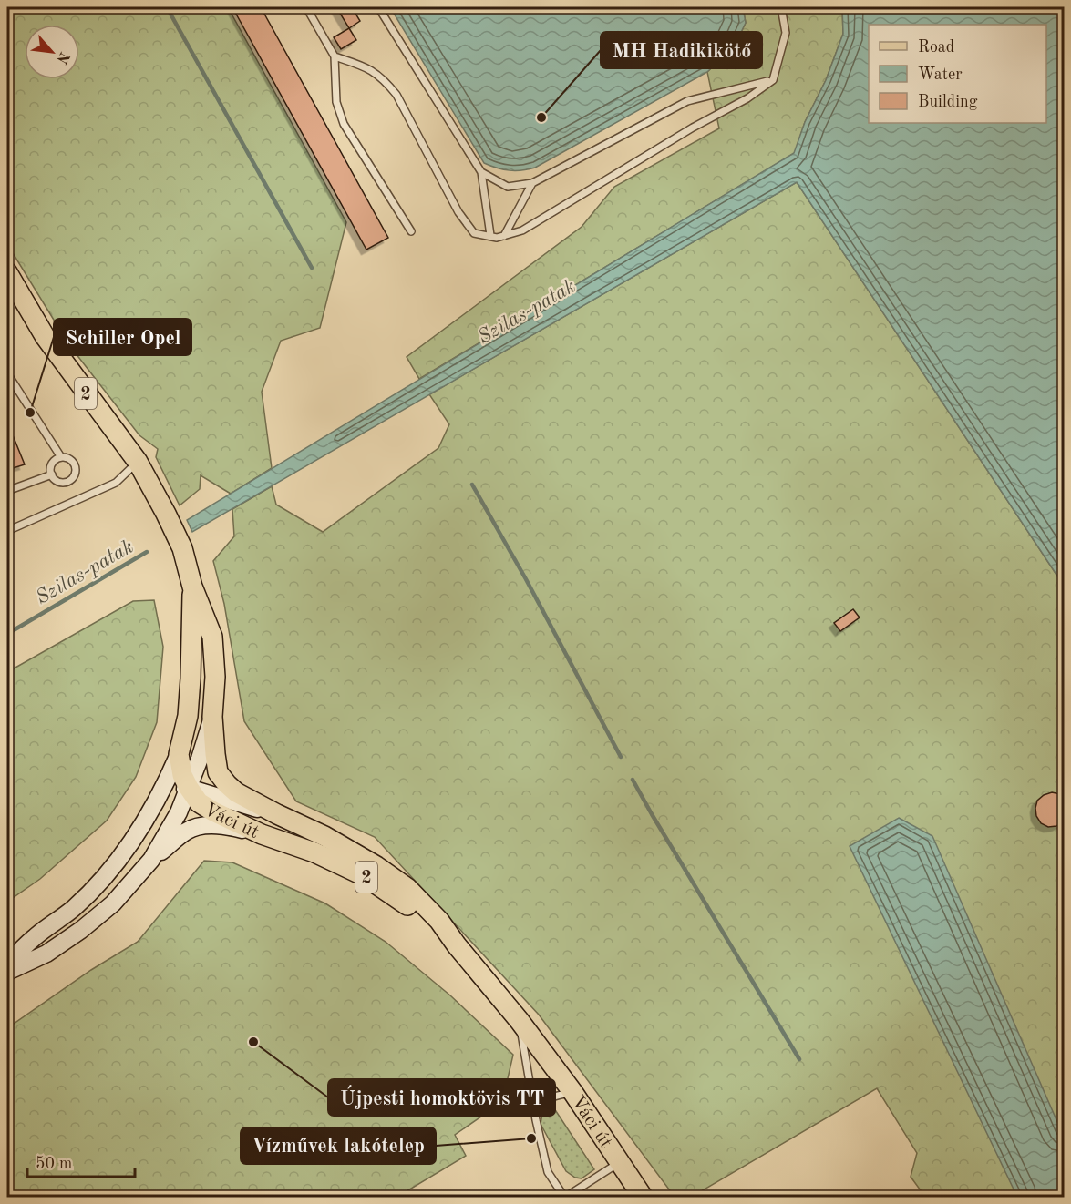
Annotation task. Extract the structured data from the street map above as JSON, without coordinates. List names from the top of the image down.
{
  "streets": {
    "main road": ["2", "Váci út"]
  },
  "water": ["Szilas-patak"],
  "places": [
    "MH Hadikikötő",
    "Schiller Opel",
    "Újpesti homoktövis TT",
    "Vízművek lakótelep"
  ],
  "legend": ["Road", "Water", "Building"],
  "scale_bar": "50 m",
  "north": "bottom right"
}
